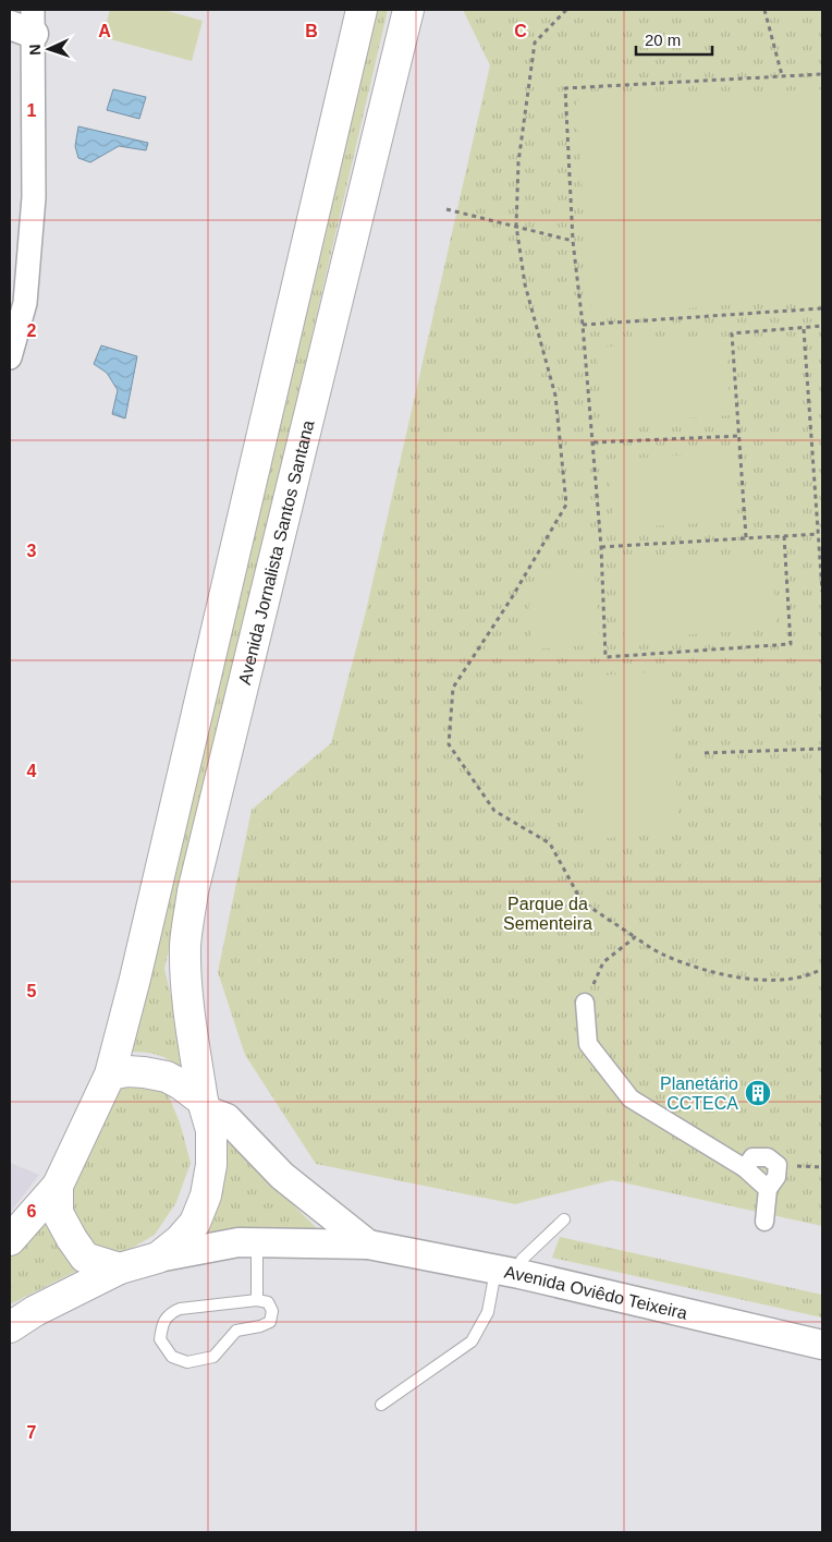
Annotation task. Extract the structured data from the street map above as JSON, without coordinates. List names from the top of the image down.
{
  "streets": {
    "main road": ["Avenida Jornalista Santos Santana"],
    "street": ["Avenida Oviêdo Teixeira"]
  },
  "crossings": [
    ["Avenida Jornalista Santos Santana", "Avenida Oviêdo Teixeira"]
  ],
  "parks": ["Parque da Sementeira"],
  "places": {
    "building": ["Planetário CCTECA"]
  },
  "scale_bar": "20 m",
  "north": "left",
  "grid": {
    "columns": ["A", "B", "C"],
    "rows": [
      "1",
      "2",
      "3",
      "4",
      "5",
      "6",
      "7"
    ]
  }
}
